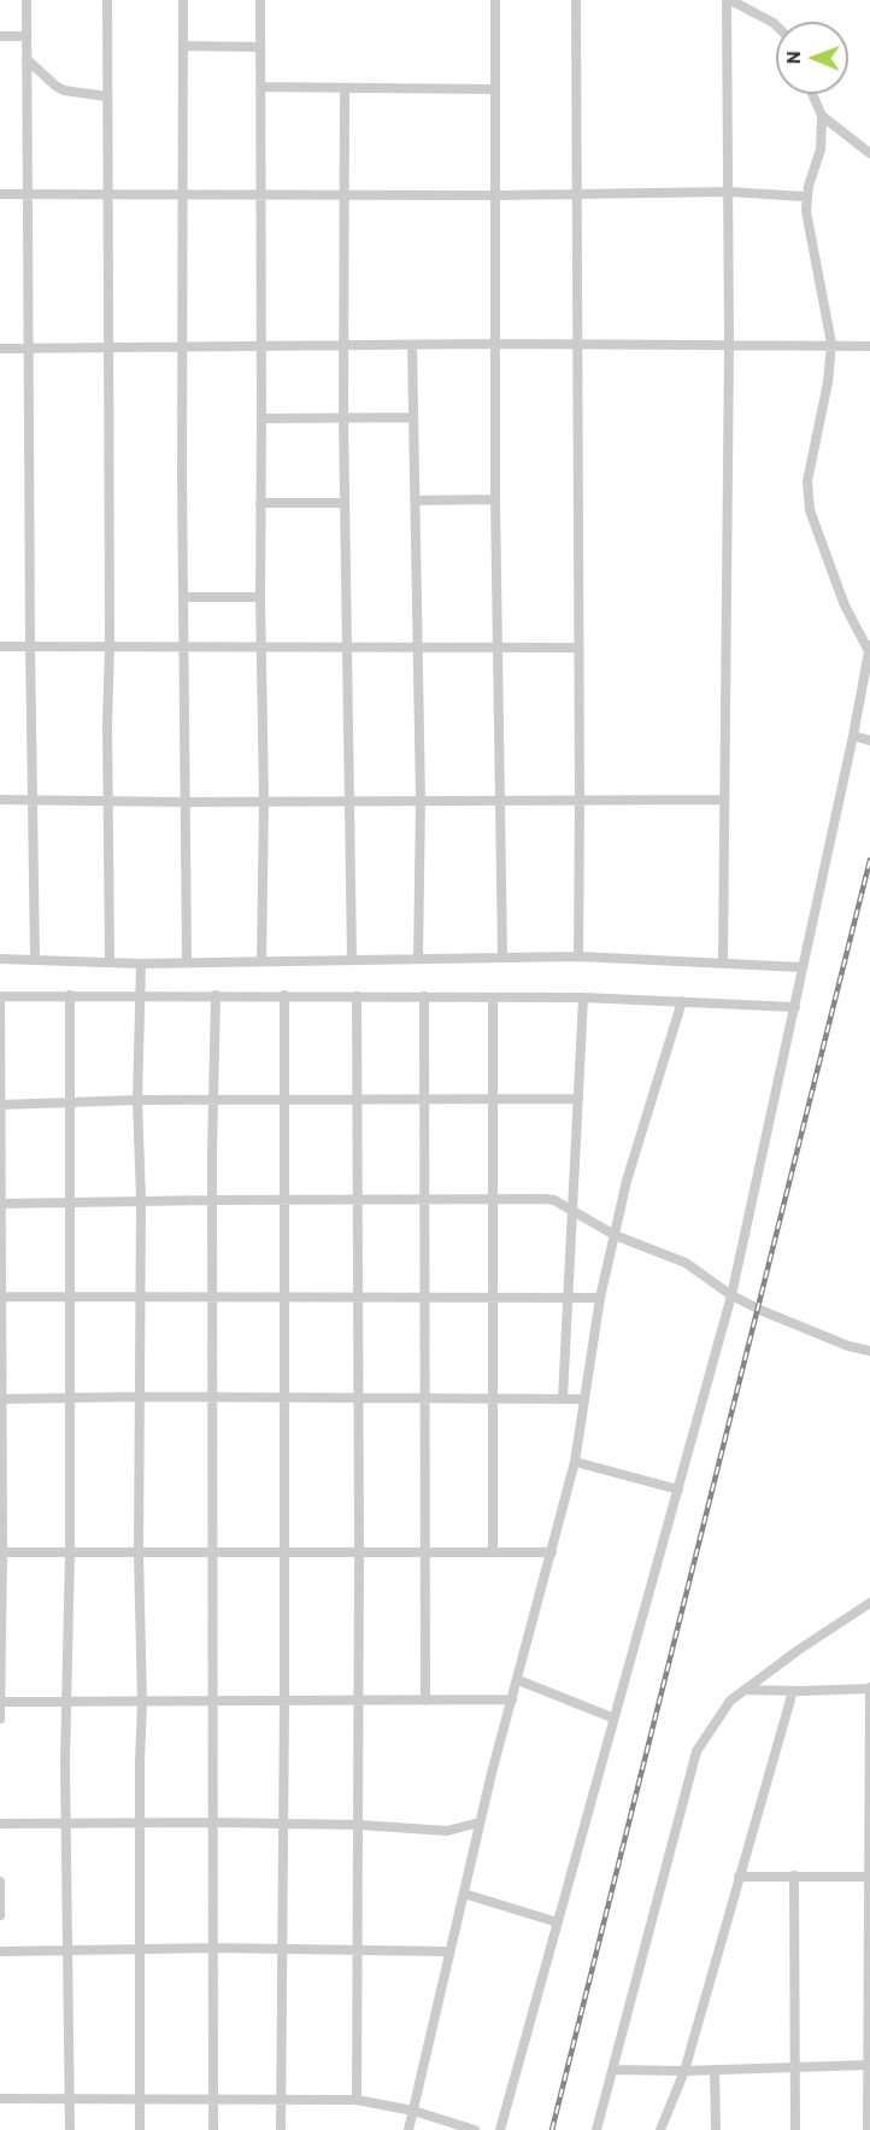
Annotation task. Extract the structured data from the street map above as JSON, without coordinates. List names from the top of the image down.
{
  "north": "left"
}
